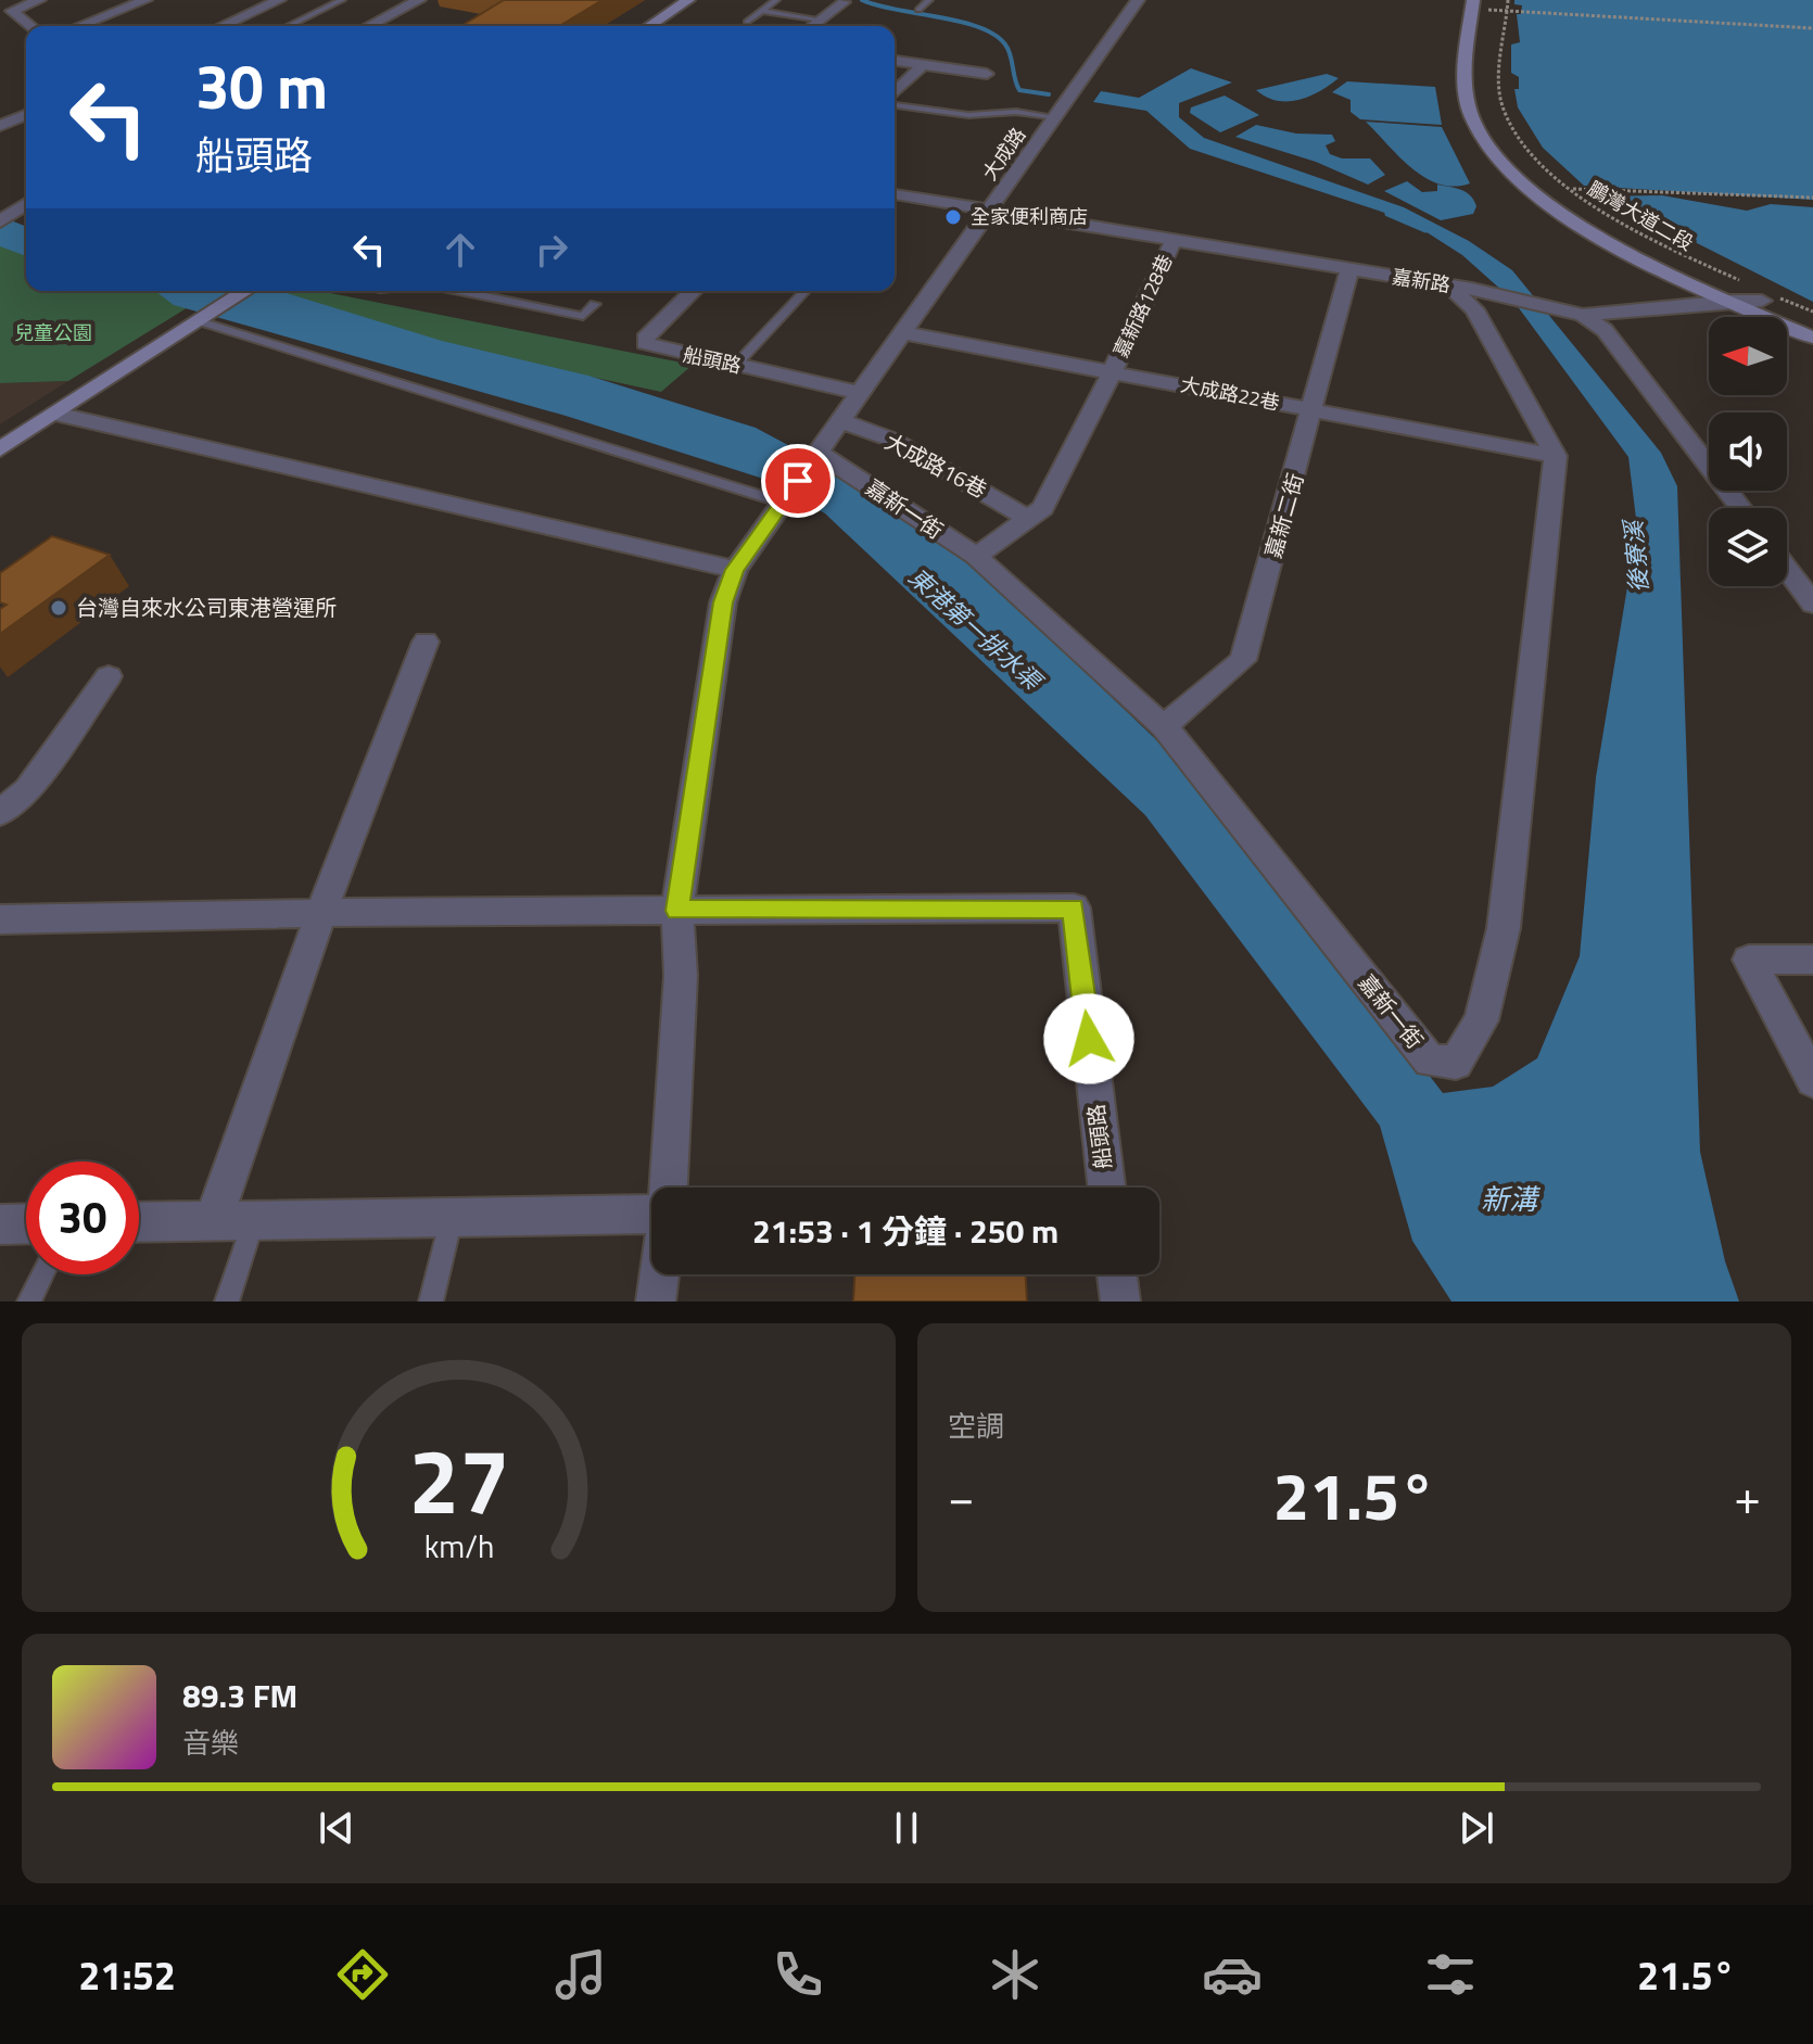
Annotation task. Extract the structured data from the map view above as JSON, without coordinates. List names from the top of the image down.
{
  "streets": {
    "street": [
      "大成路",
      "鵬灣大道二段",
      "嘉新路",
      "嘉新路128巷",
      "船頭路",
      "大成路22巷",
      "大成路16巷",
      "嘉新一街",
      "嘉新二街"
    ]
  },
  "crossings": [
    ["大成路", "嘉新路"],
    ["大成路", "船頭路"],
    ["大成路", "大成路22巷"],
    ["大成路", "大成路16巷"],
    ["大成路", "嘉新一街"],
    ["嘉新路", "嘉新路128巷"],
    ["嘉新路", "嘉新二街"],
    ["嘉新路128巷", "大成路22巷"],
    ["嘉新路128巷", "大成路16巷"],
    ["嘉新路128巷", "嘉新一街"],
    ["大成路22巷", "嘉新一街"],
    ["大成路22巷", "嘉新二街"],
    ["嘉新一街", "嘉新二街"]
  ],
  "water": ["後寮溪", "東港第一排水渠", "新溝"],
  "parks": ["兒童公園"],
  "places": ["全家便利商店", "台灣自來水公司東港營運所"],
  "north": "left",
  "page": {
    "turn": ["30 m", "船頭路"],
    "limit": "30",
    "trip": "21:53 · 1 分鐘 · 250 m",
    "tile": "空調",
    "heat": ["−", "21.5°", "+"],
    "song": ["89.3 FM", "音樂"],
    "tabs": ["21:52", "21.5°"],
    "gauge": ["27", "km/h"]
  }
}
